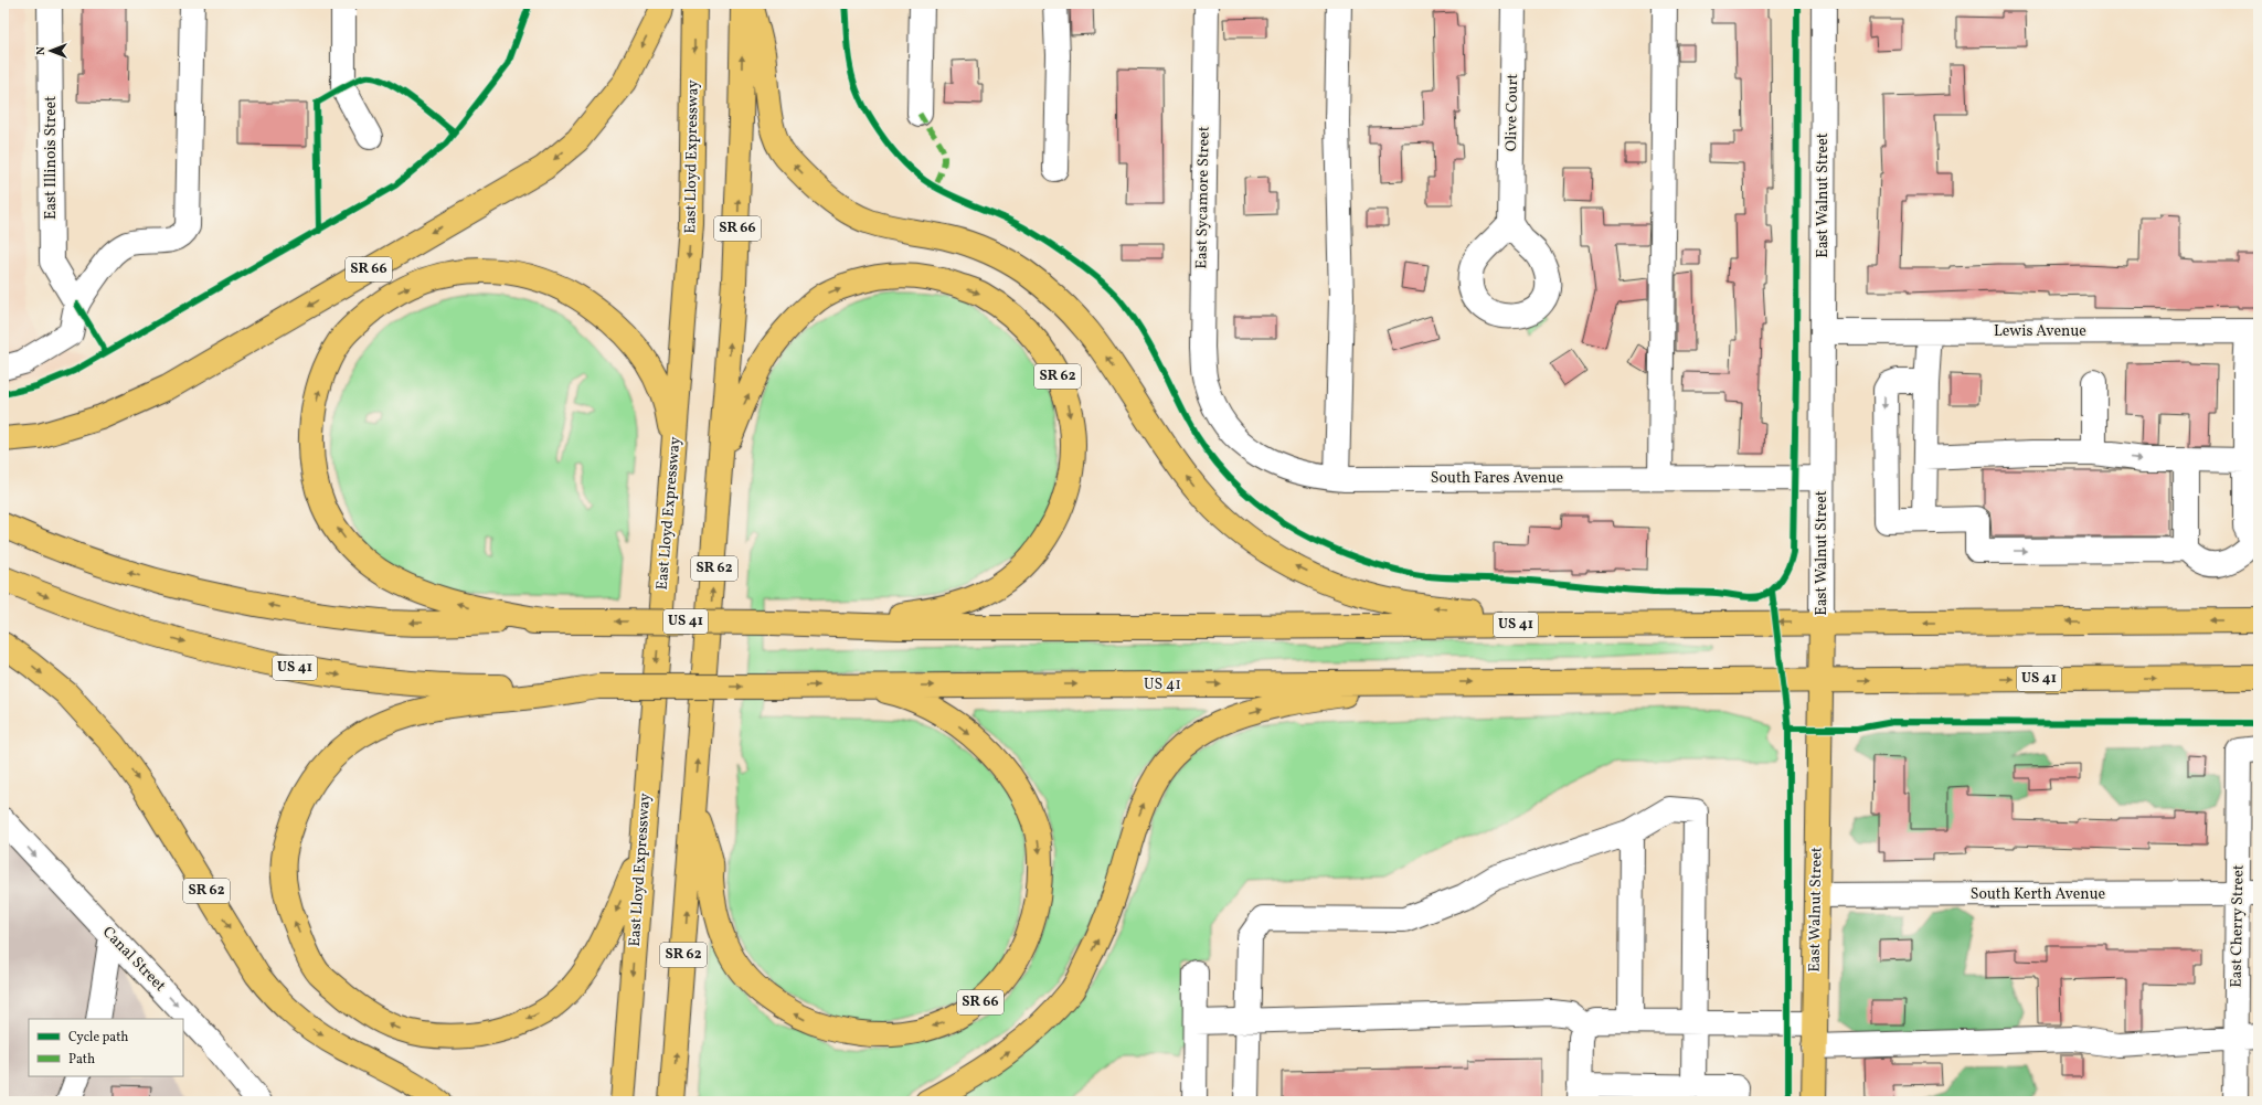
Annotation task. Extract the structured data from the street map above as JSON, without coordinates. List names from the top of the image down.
{
  "streets": {
    "main road": [
      "East Lloyd Expressway",
      "East Walnut Street",
      "SR 66",
      "SR 62",
      "US 41"
    ],
    "street": [
      "Olive Court",
      "East Illinois Street",
      "East Sycamore Street",
      "Lewis Avenue",
      "South Fares Avenue",
      "South Kerth Avenue",
      "East Cherry Street",
      "Canal Street"
    ]
  },
  "crossings": [
    ["East Walnut Street", "Lewis Avenue"],
    ["East Walnut Street", "South Fares Avenue"],
    ["East Walnut Street", "US 41"],
    ["East Walnut Street", "South Kerth Avenue"],
    ["East Sycamore Street", "South Fares Avenue"],
    ["SR 66", "SR 62"],
    ["SR 66", "US 41"],
    ["SR 62", "US 41"],
    ["South Kerth Avenue", "East Cherry Street"]
  ],
  "one_way": ["Canal Street"],
  "legend": ["Cycle path", "Path"],
  "north": "left"
}
